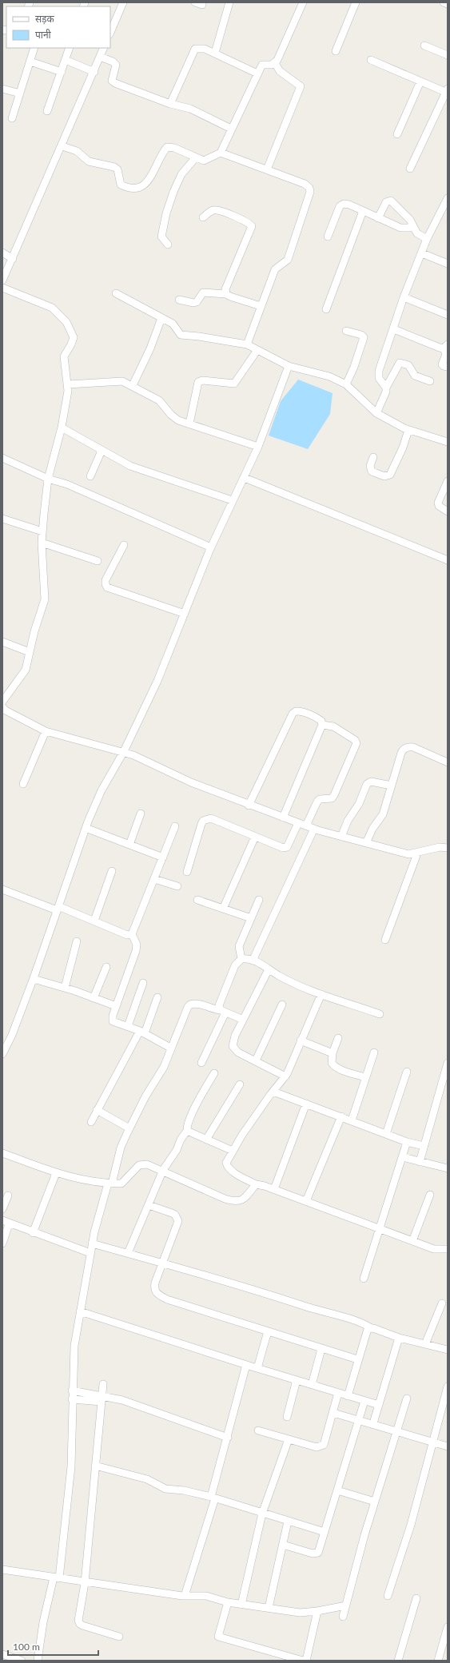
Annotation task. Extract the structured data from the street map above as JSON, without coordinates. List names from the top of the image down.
{
  "legend": ["सड़क", "पानी"],
  "scale_bar": "100 m"
}
